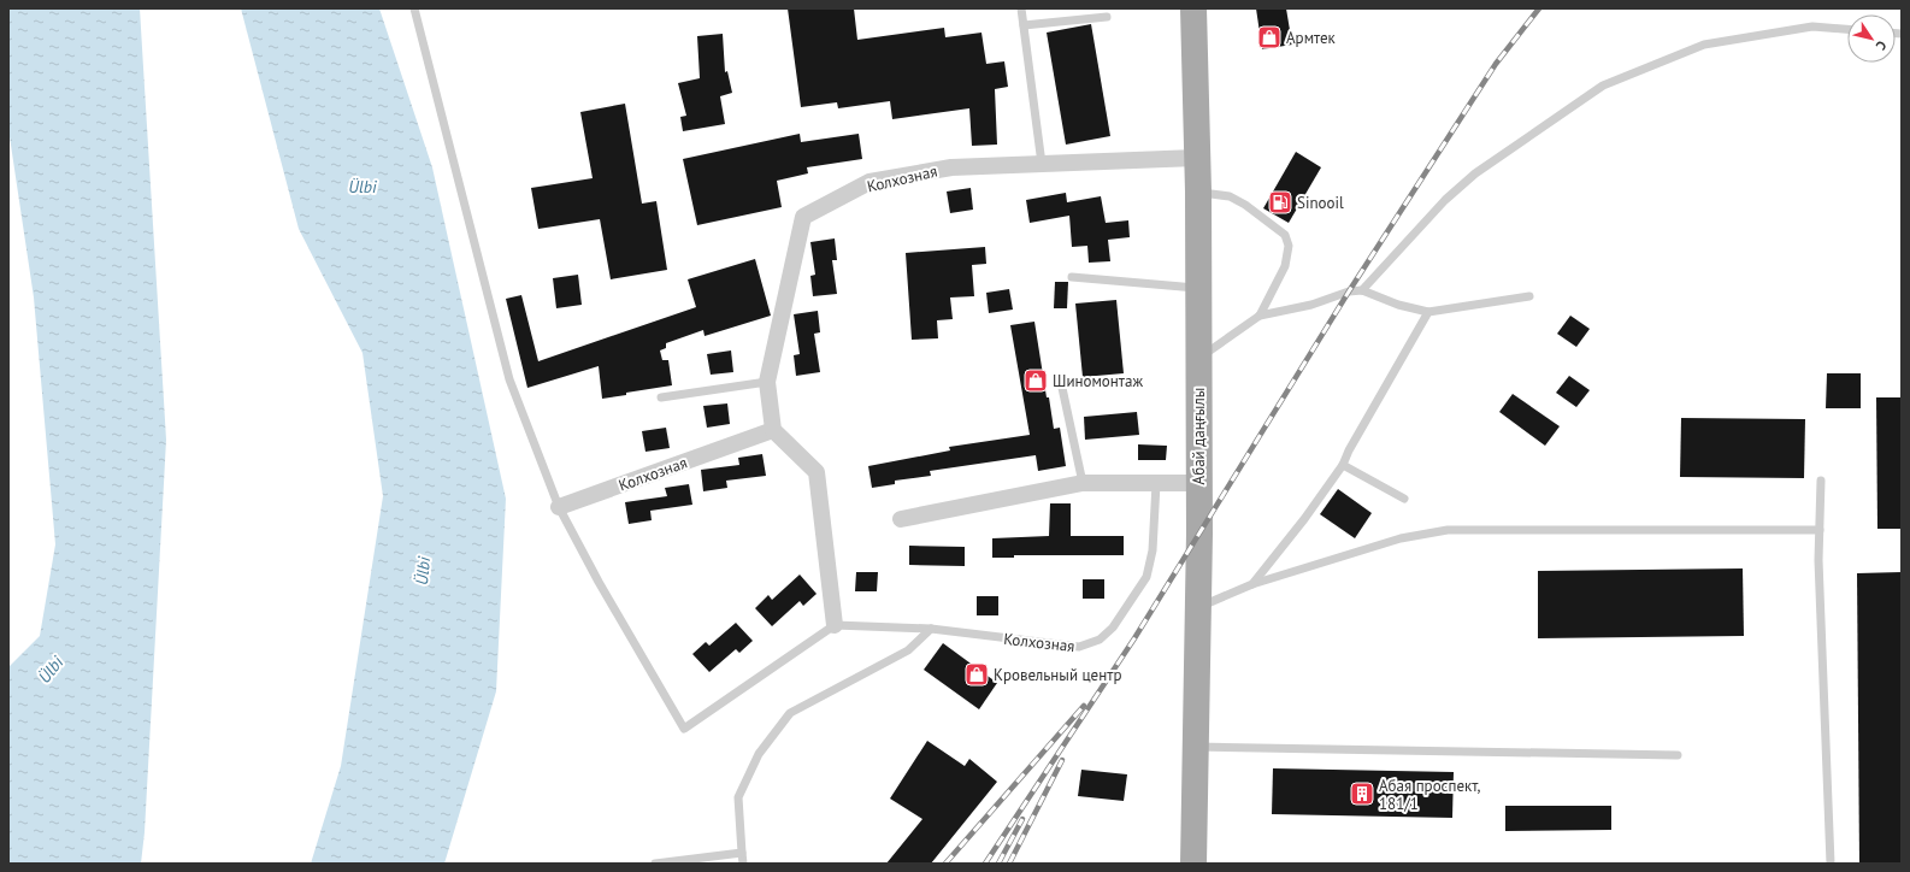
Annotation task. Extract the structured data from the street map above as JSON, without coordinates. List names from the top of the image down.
{
  "streets": {
    "main road": ["Абай даңғылы"],
    "street": ["Колхозная"]
  },
  "crossings": [
    ["Колхозная", "Абай даңғылы"]
  ],
  "water": ["Ülbi"],
  "places": {
    "shop": ["Армтек", "Шиномонтаж", "Кровельный центр"],
    "fuel station": ["Sinooil"],
    "building": ["Абая проспект, 181/1"]
  },
  "north": "bottom right"
}
